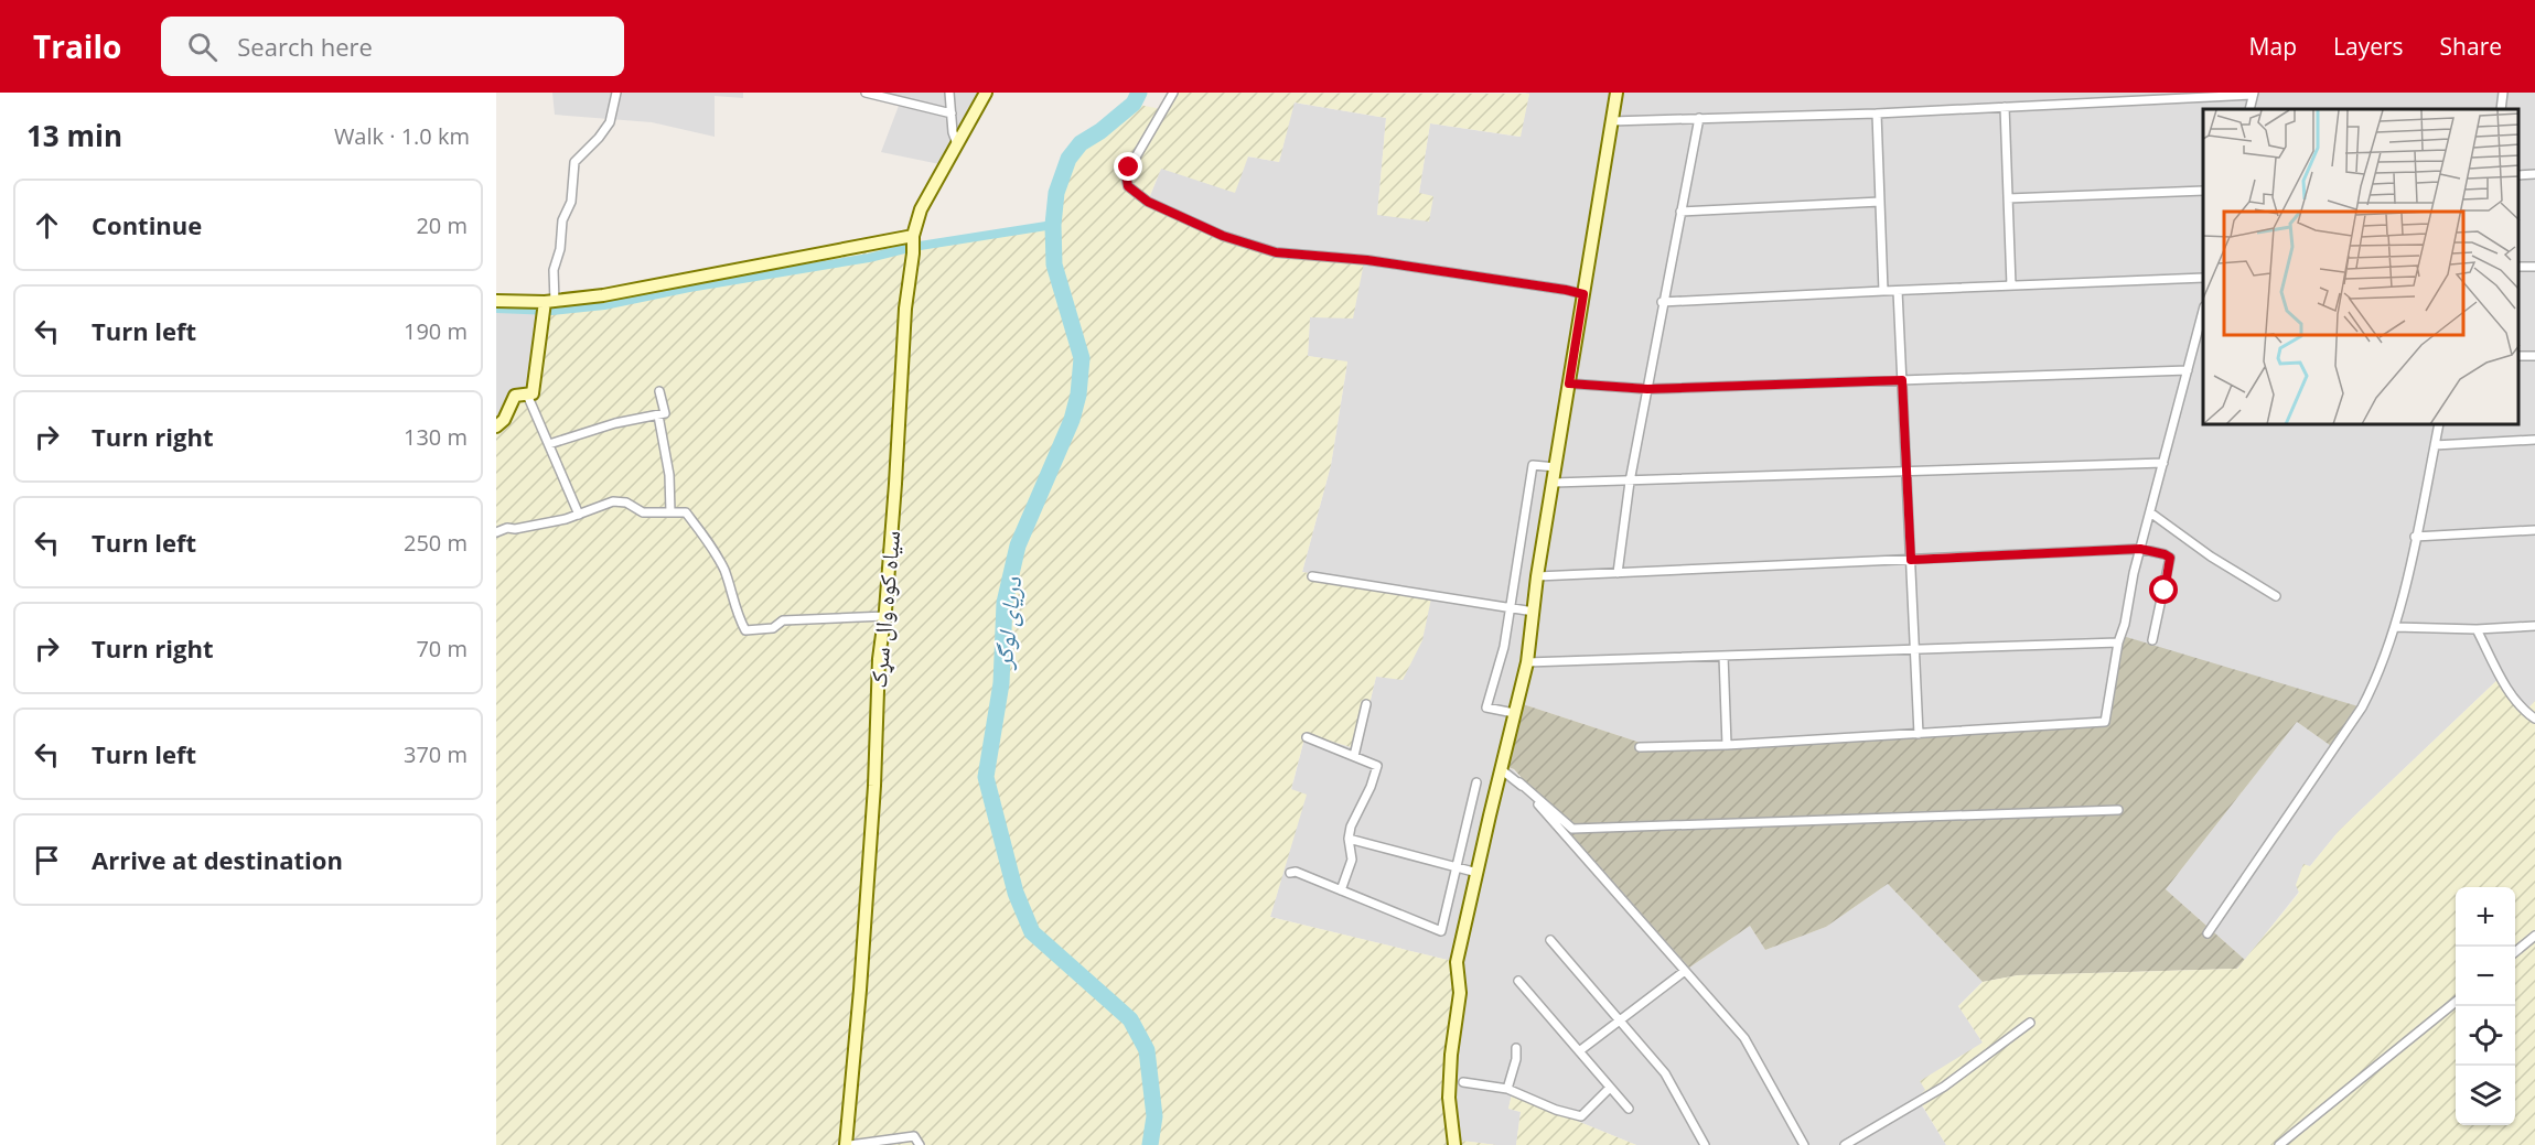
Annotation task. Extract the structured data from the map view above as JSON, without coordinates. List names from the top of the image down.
{
  "streets": {
    "street": ["سیاه کوه وال سړک"]
  },
  "water": ["دریای لوگر"],
  "page": {
    "header": "Trailo",
    "search": "Search here",
    "nav": ["Map", "Layers", "Share"],
    "heading": ["13 min", "Walk · 1.0 km"],
    "list": [
      ["Continue", "20 m"],
      ["Turn left", "190 m"],
      ["Turn right", "130 m"],
      ["Turn left", "250 m"],
      ["Turn right", "70 m"],
      ["Turn left", "370 m"],
      "Arrive at destination"
    ],
    "map_buttons": ["+", "−"]
  }
}
